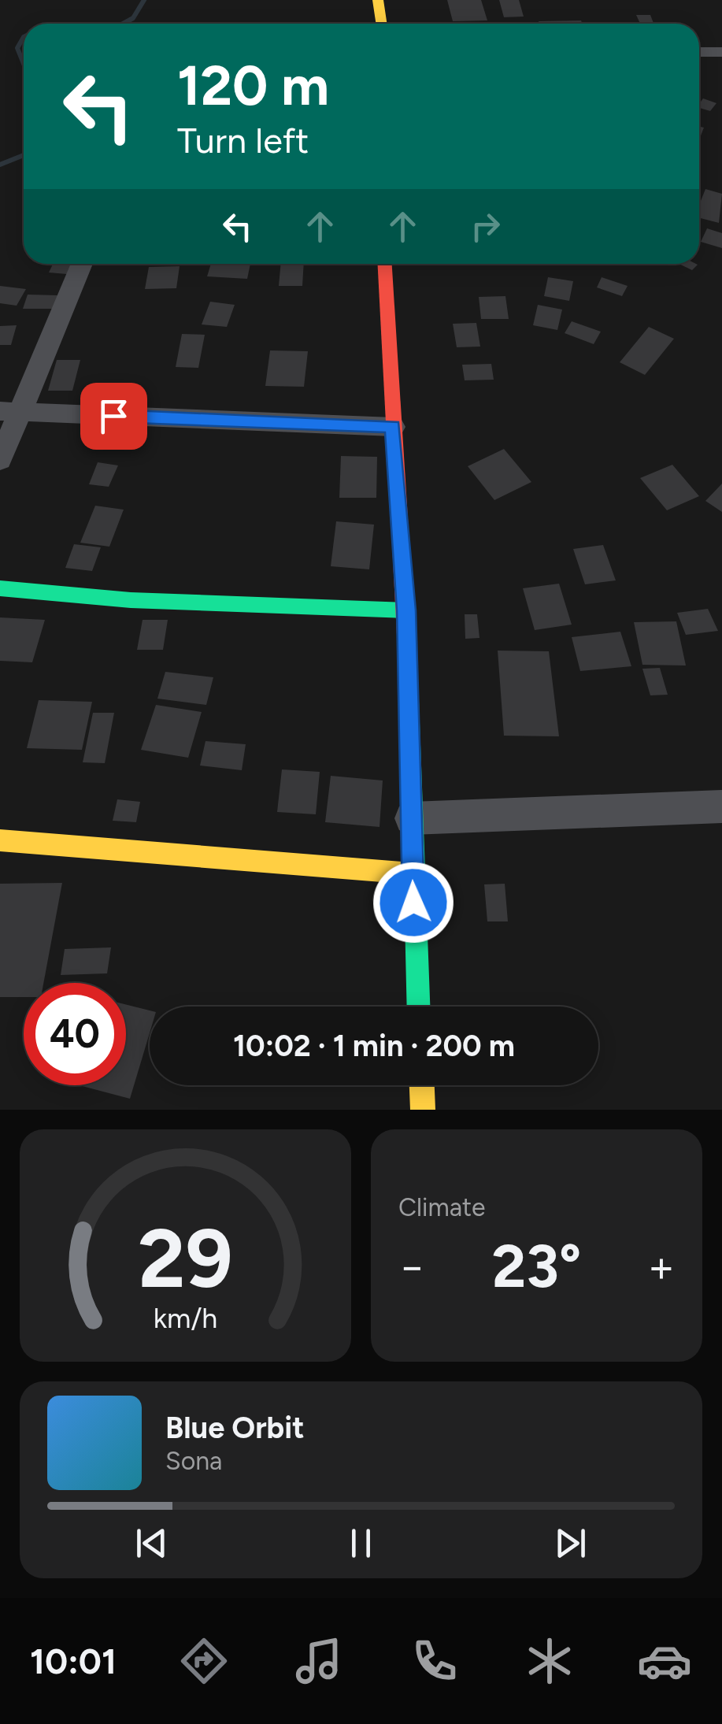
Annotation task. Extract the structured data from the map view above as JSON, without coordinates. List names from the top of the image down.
{
  "page": {
    "turn": ["120 m", "Turn left"],
    "limit": "40",
    "trip": "10:02 · 1 min · 200 m",
    "tile": "Climate",
    "heat": ["−", "23°", "+"],
    "song": ["Blue Orbit", "Sona"],
    "tabs": "10:01",
    "gauge": ["29", "km/h"]
  }
}
